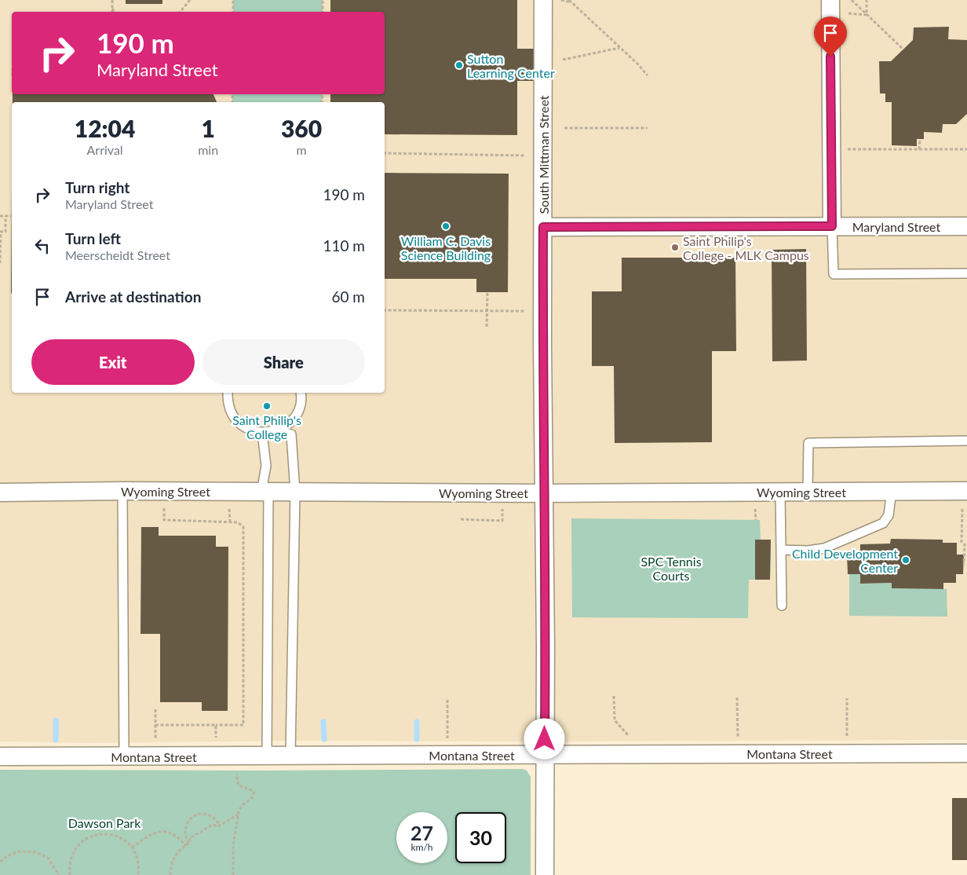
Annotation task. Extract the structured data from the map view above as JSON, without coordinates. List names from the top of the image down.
{
  "streets": {
    "street": [
      "South Mittman Street",
      "Maryland Street",
      "Wyoming Street",
      "Montana Street"
    ]
  },
  "crossings": [
    ["South Mittman Street", "Maryland Street"],
    ["South Mittman Street", "Wyoming Street"],
    ["South Mittman Street", "Montana Street"]
  ],
  "parks": ["SPC Tennis Courts", "Dawson Park"],
  "places": [
    "Sutton Learning Center",
    "William C. Davis Science Building",
    "Saint Philip's College - MLK Campus",
    "Saint Philip's College",
    "Child Development Center"
  ],
  "page": {
    "turn": ["190 m", "Maryland Street"],
    "eta": [
      "12:04",
      "Arrival",
      "1",
      "min",
      "360",
      "m"
    ],
    "list": [
      {
        "name": "Turn right",
        "note": "Maryland Street",
        "value": "190 m"
      },
      {
        "name": "Turn left",
        "note": "Meerscheidt Street",
        "value": "110 m"
      },
      {
        "name": "Arrive at destination",
        "value": "60 m"
      }
    ],
    "buttons": ["Exit", "Share"],
    "speed": "27 km/h",
    "limit": "30"
  }
}
